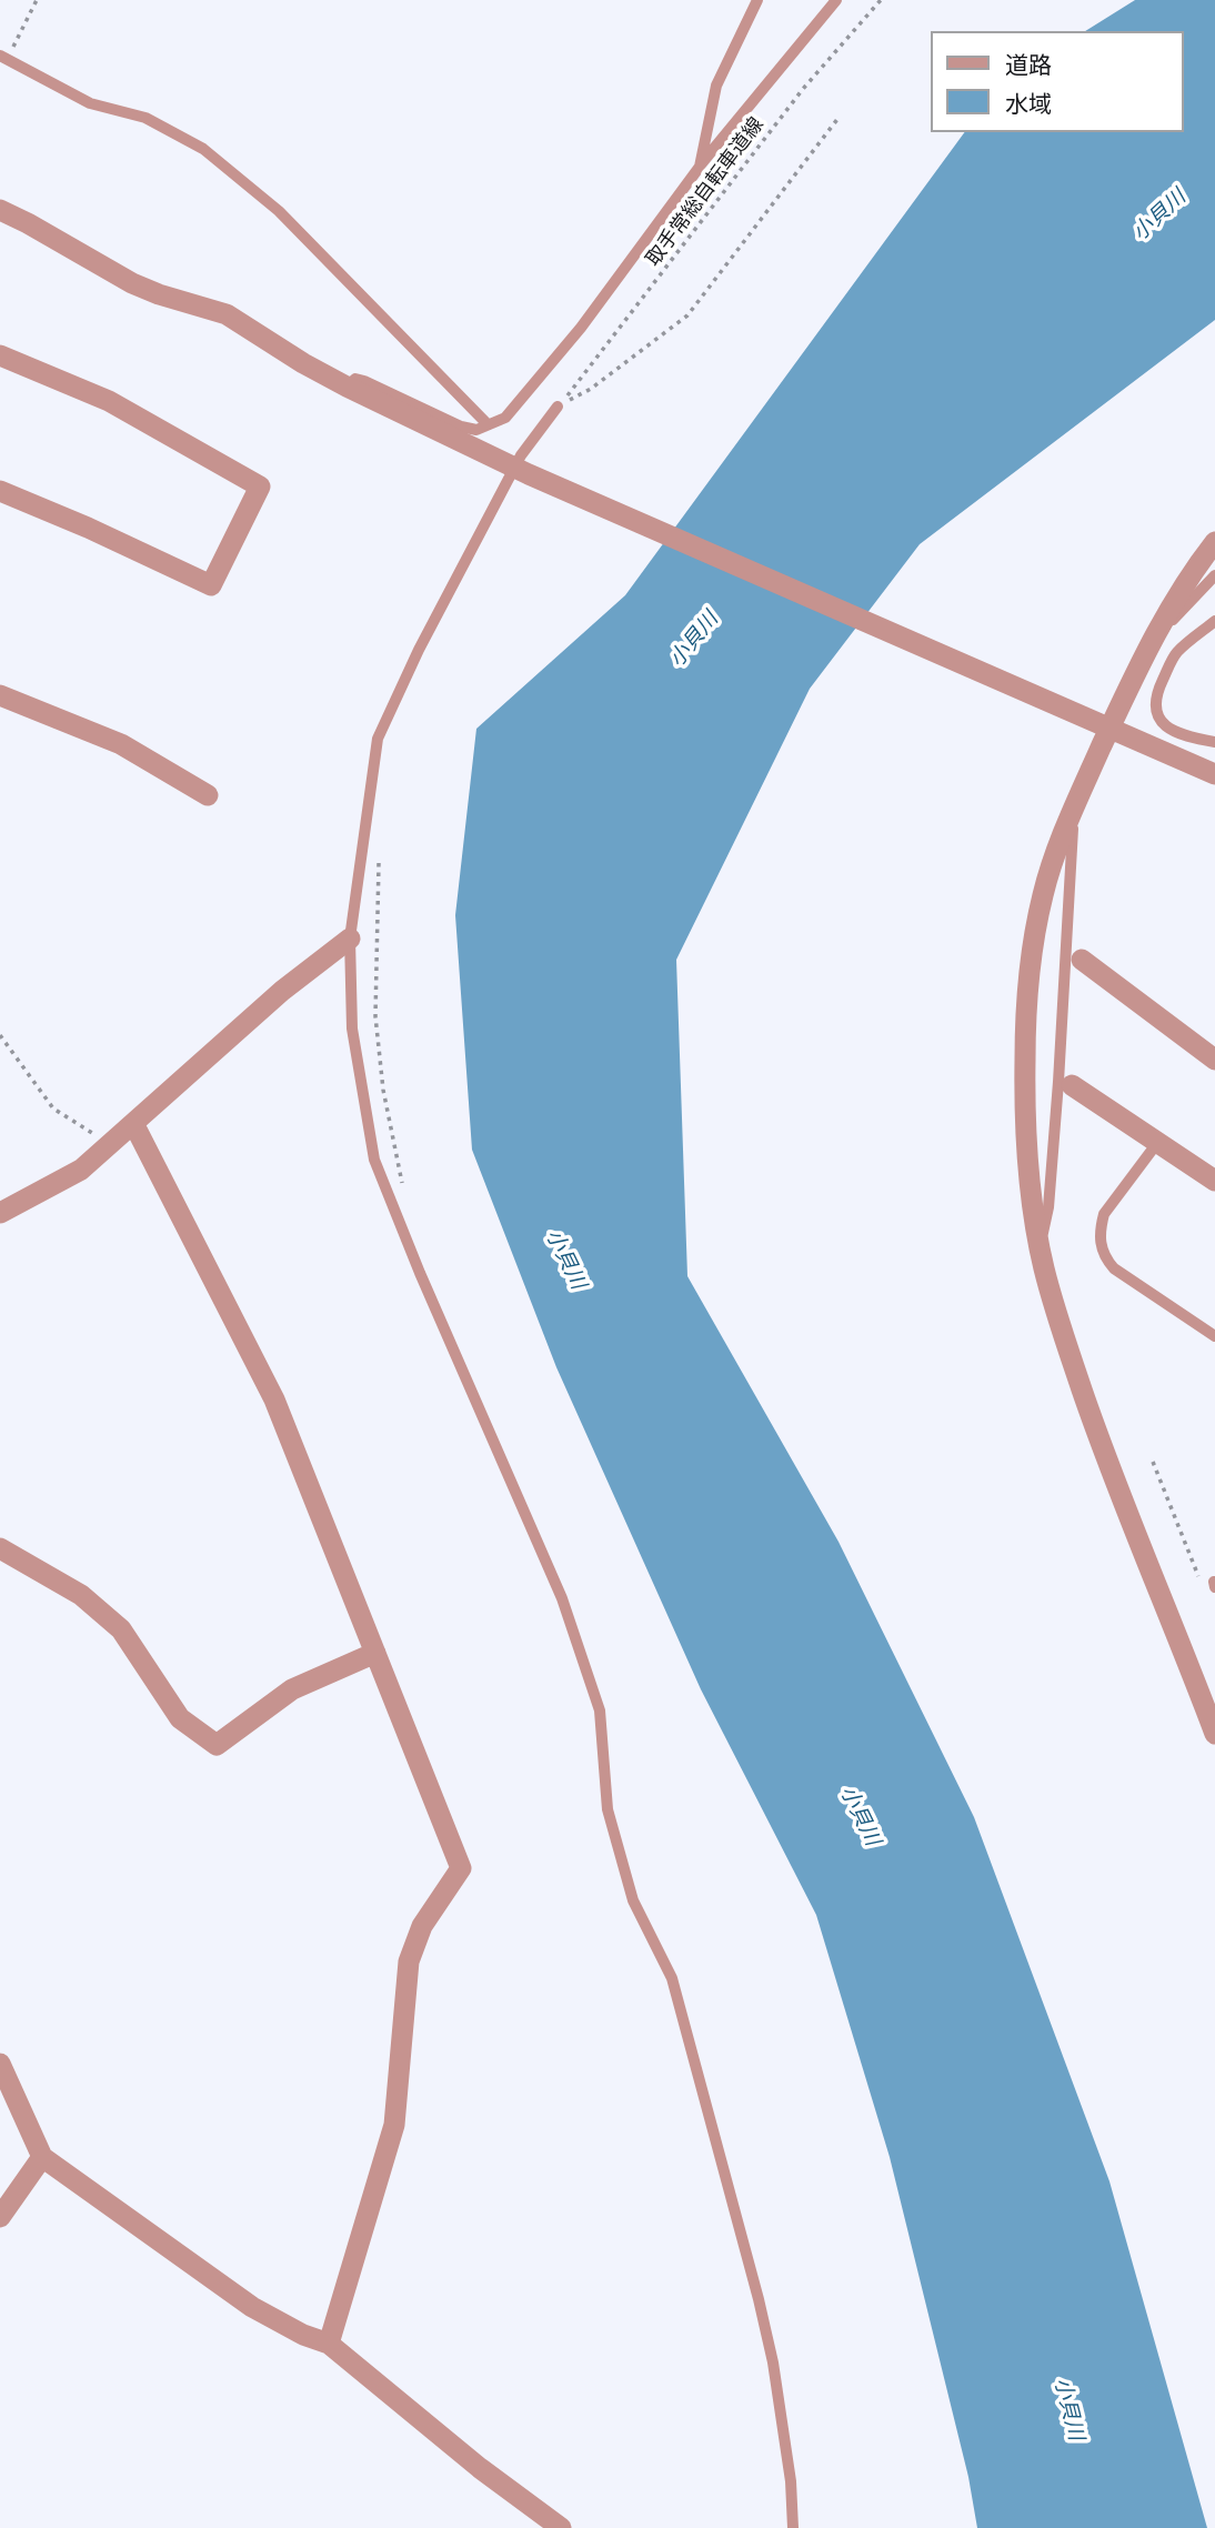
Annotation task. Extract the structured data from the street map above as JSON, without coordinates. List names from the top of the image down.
{
  "streets": {
    "path": ["取手常総自転車道線"]
  },
  "water": ["小貝川"],
  "legend": ["道路", "水域"]
}
